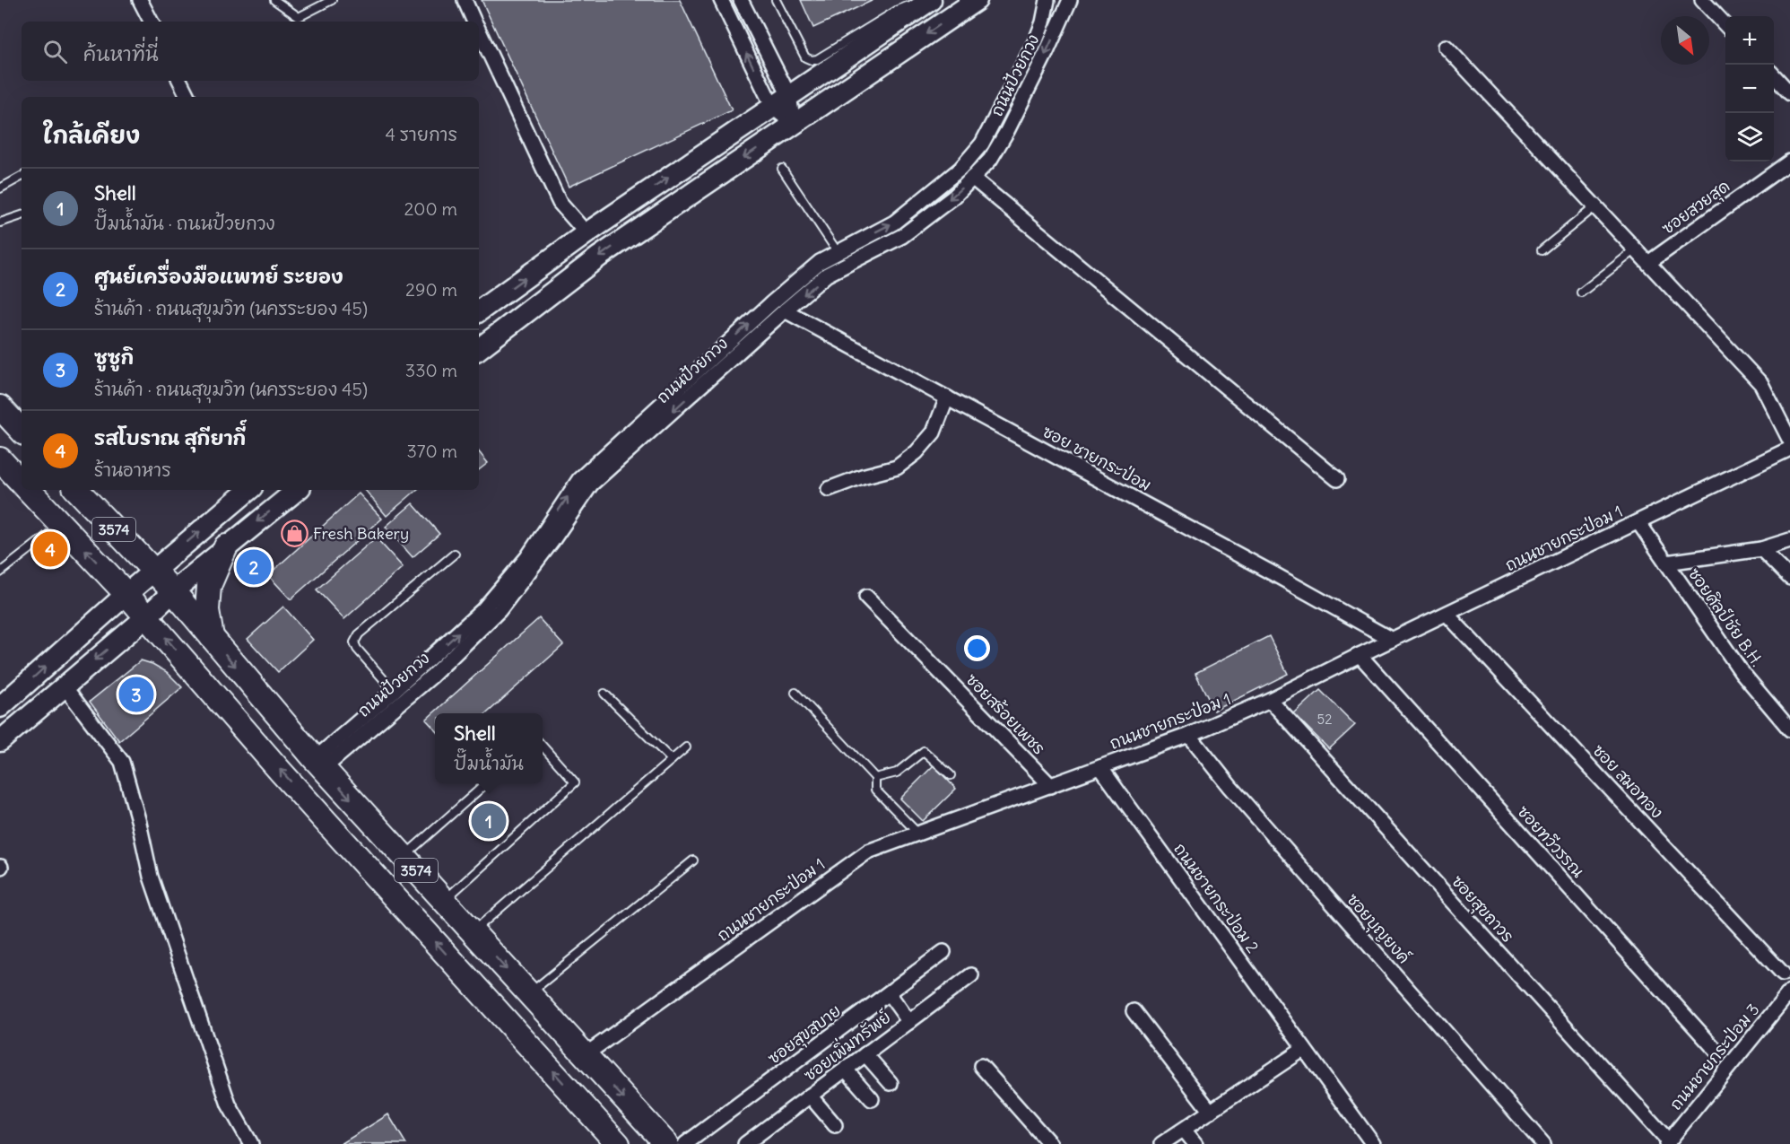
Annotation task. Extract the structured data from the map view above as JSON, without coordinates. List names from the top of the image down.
{
  "streets": {
    "main road": ["3574"],
    "street": [
      "ถนนป้วยกวง",
      "ซอยสวยสุด",
      "ซอย ชายกระป่อม",
      "ถนนชายกระป่อม 1",
      "ซอยศิลป์ชัย B.H.",
      "ซอยสร้อยเพชร",
      "ซอย สมอทอง",
      "ซอยทวีวรรณ",
      "ถนนชายกระป่อม 2",
      "ซอยสุขถาวร",
      "ซอยบุญยงค์",
      "ซอยสุขสบาย",
      "ซอยเพิ่มทรัพย์",
      "ถนนชายกระป่อม 3"
    ]
  },
  "crossings": [
    ["ถนนป้วยกวง", "ซอย ชายกระป่อม"],
    ["ถนนป้วยกวง", "3574"],
    ["ซอย ชายกระป่อม", "ถนนชายกระป่อม 1"],
    ["3574", "ถนนชายกระป่อม 1"],
    ["ถนนชายกระป่อม 1", "ซอยศิลป์ชัย B.H."],
    ["ถนนชายกระป่อม 1", "ซอยสร้อยเพชร"],
    ["ถนนชายกระป่อม 1", "ซอย สมอทอง"],
    ["ถนนชายกระป่อม 1", "ซอยทวีวรรณ"],
    ["ถนนชายกระป่อม 1", "ถนนชายกระป่อม 2"],
    ["ถนนชายกระป่อม 1", "ซอยสุขถาวร"],
    ["ถนนชายกระป่อม 1", "ซอยบุญยงค์"],
    ["ซอยสุขถาวร", "ถนนชายกระป่อม 3"]
  ],
  "places": {
    "shop": ["Fresh Bakery"]
  },
  "house_numbers": ["52"],
  "north": "bottom right",
  "page": {
    "map_buttons": ["+", "−"],
    "search": "ค้นหาที่นี่",
    "heading": ["ใกล้เคียง", "4 รายการ"],
    "list": [
      {
        "mark": "1",
        "name": "Shell",
        "note": "ปั๊มน้ำมัน · ถนนป้วยกวง",
        "value": "200 m"
      },
      {
        "mark": "2",
        "name": "ศูนย์เครื่องมือแพทย์ ระยอง",
        "note": "ร้านค้า · ถนนสุขุมวิท (นครระยอง 45)",
        "value": "290 m"
      },
      {
        "mark": "3",
        "name": "ซูซูกิ",
        "note": "ร้านค้า · ถนนสุขุมวิท (นครระยอง 45)",
        "value": "330 m"
      },
      {
        "mark": "4",
        "name": "รสโบราณ สุกียากี์",
        "note": "ร้านอาหาร",
        "value": "370 m"
      }
    ],
    "pins": [
      "4",
      "2",
      "3",
      "1"
    ],
    "popup": ["Shell", "ปั๊มน้ำมัน"]
  }
}
